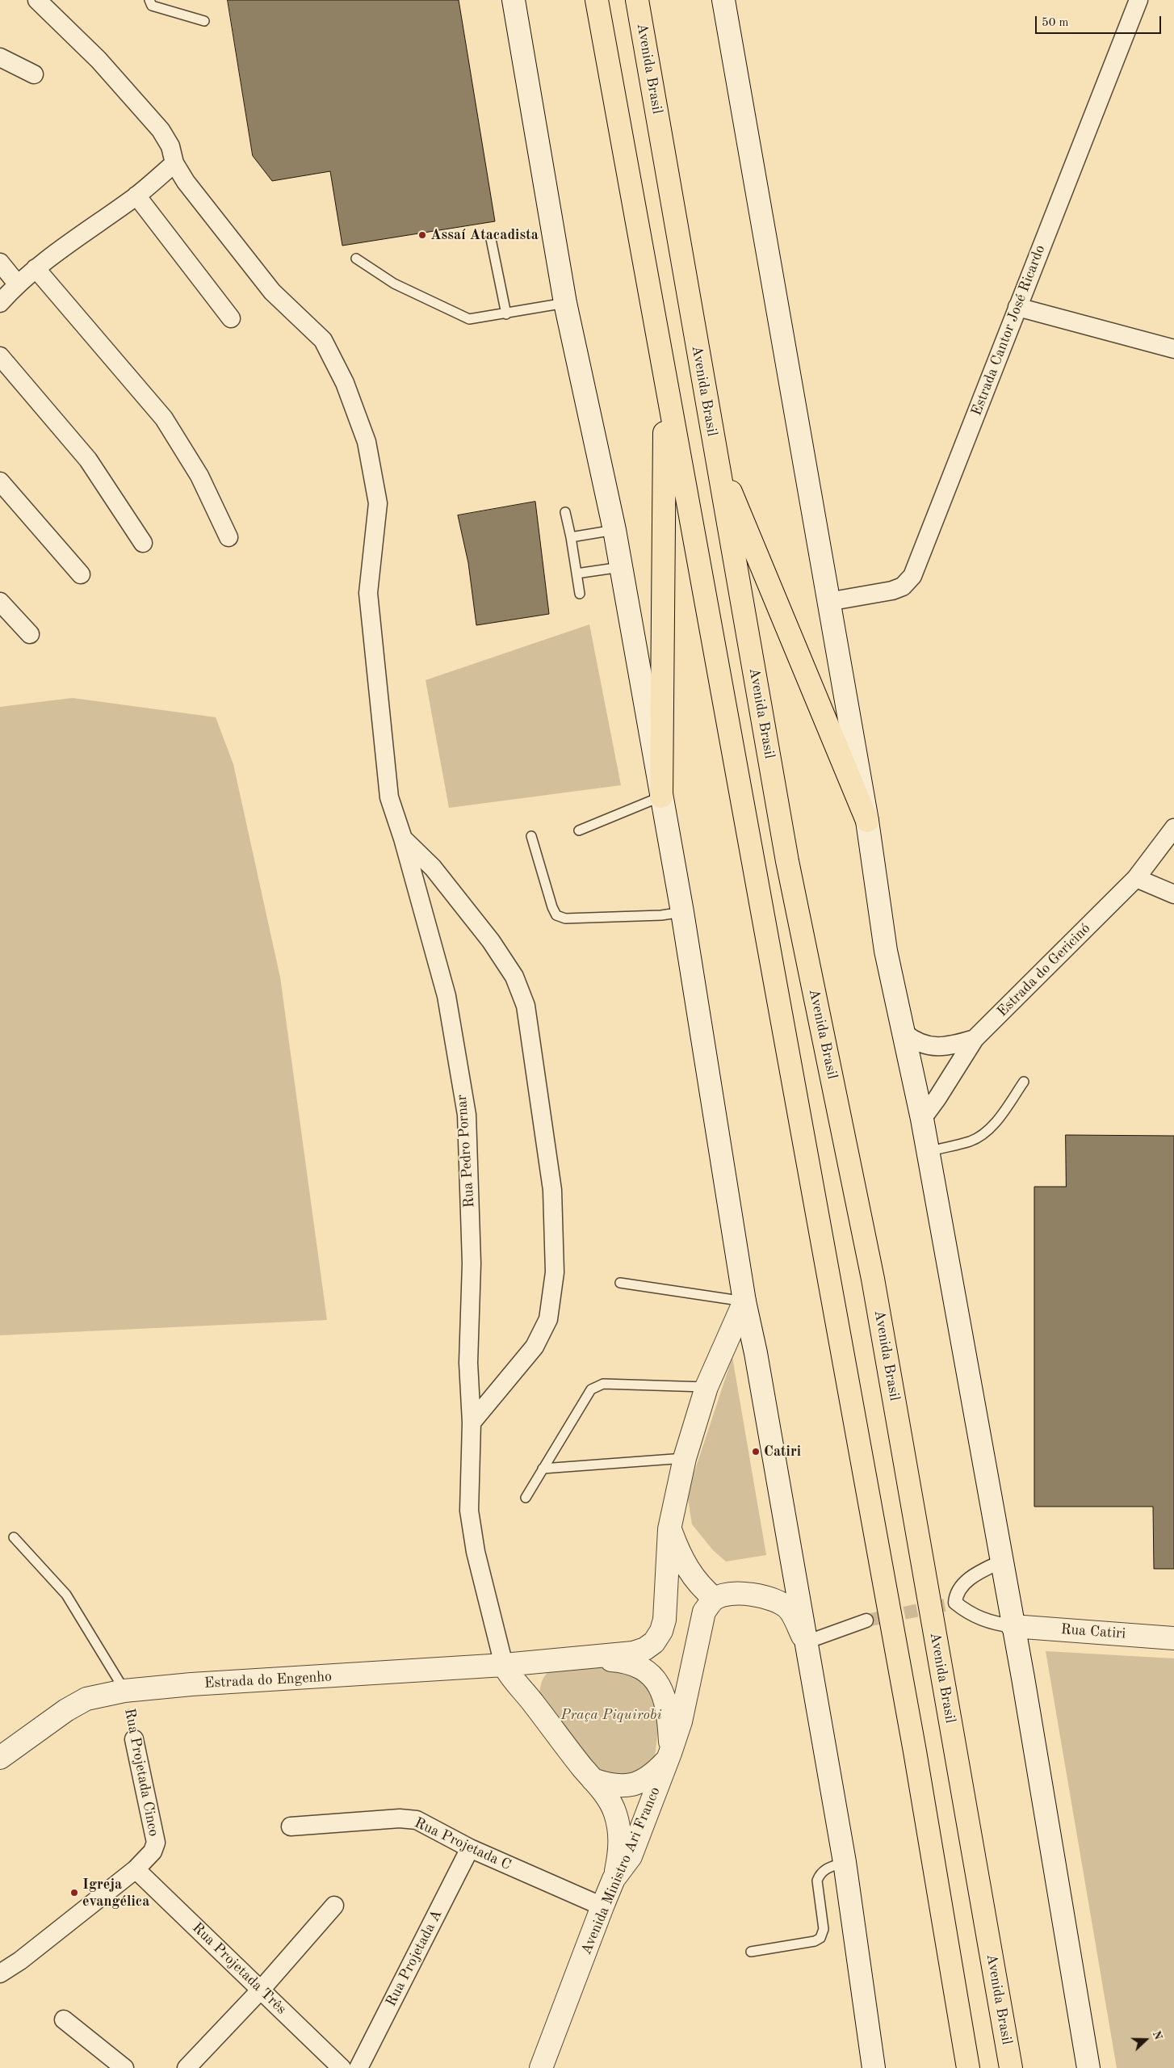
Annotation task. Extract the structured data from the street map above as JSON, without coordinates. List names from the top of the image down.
{
  "streets": {
    "highway": ["Avenida Brasil"],
    "main road": ["Rua Catiri", "Estrada do Engenho", "Avenida Ministro Ari Franco"],
    "street": [
      "Estrada Cantor José Ricardo",
      "Estrada do Gericinó",
      "Rua Pedro Pornar",
      "Rua Projetada Cinco",
      "Rua Projetada C",
      "Rua Projetada A",
      "Rua Projetada Três"
    ]
  },
  "crossings": [
    ["Rua Pedro Pornar", "Estrada do Engenho"],
    ["Estrada do Engenho", "Rua Projetada Cinco"],
    ["Estrada do Engenho", "Avenida Ministro Ari Franco"],
    ["Rua Projetada Cinco", "Rua Projetada Três"],
    ["Rua Projetada C", "Avenida Ministro Ari Franco"],
    ["Rua Projetada C", "Rua Projetada A"]
  ],
  "parks": ["Praça Piquirobi"],
  "places": ["Assaí Atacadista", "Catiri", "Igreja evangélica"],
  "scale_bar": "50 m",
  "north": "right"
}
